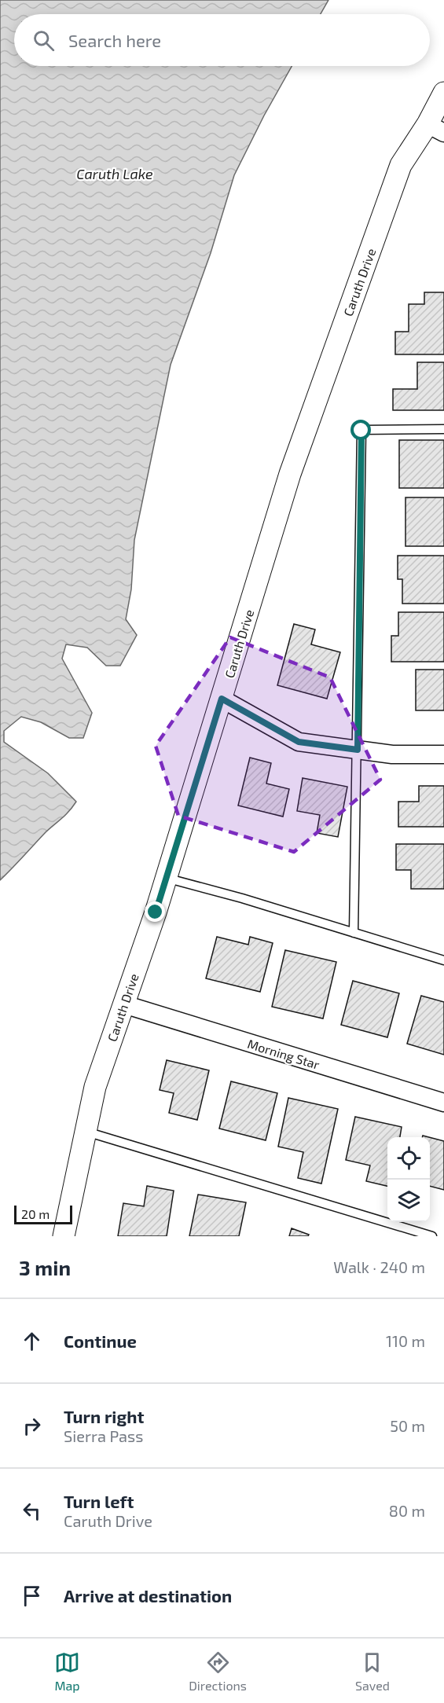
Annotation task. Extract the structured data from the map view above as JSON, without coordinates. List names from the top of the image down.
{
  "streets": {
    "street": ["Caruth Drive", "Morning Star"]
  },
  "crossings": [
    ["Caruth Drive", "Morning Star"]
  ],
  "water": ["Caruth Lake"],
  "scale_bar": "20 m",
  "page": {
    "search": "Search here",
    "scale": "20 m",
    "heading": ["3 min", "Walk · 240 m"],
    "list": [
      ["Continue", "110 m"],
      ["Turn right", "Sierra Pass", "50 m"],
      ["Turn left", "Caruth Drive", "80 m"],
      "Arrive at destination"
    ],
    "nav": ["Map", "Directions", "Saved"]
  }
}
